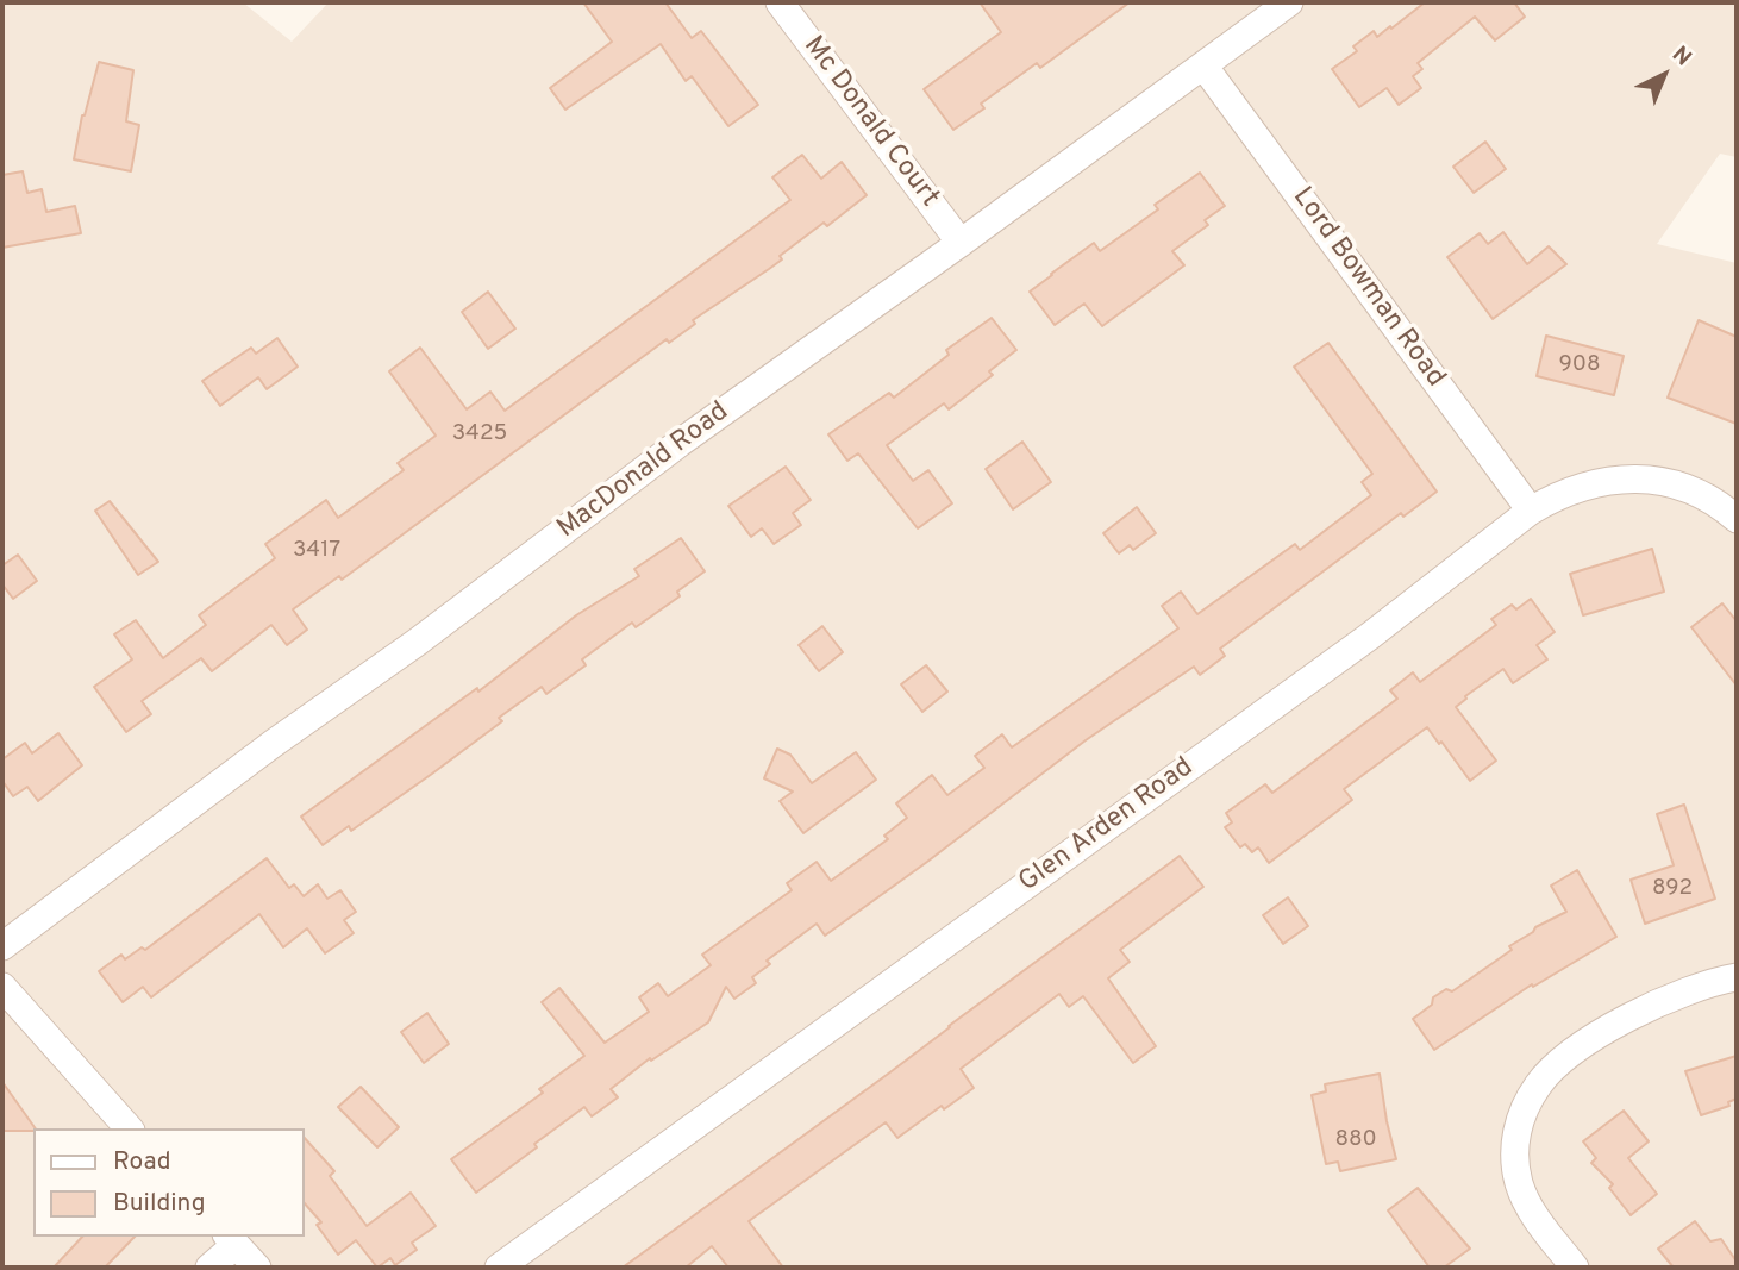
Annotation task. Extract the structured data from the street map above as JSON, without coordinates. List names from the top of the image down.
{
  "streets": {
    "street": [
      "Mc Donald Court",
      "Lord Bowman Road",
      "MacDonald Road",
      "Glen Arden Road"
    ]
  },
  "crossings": [
    ["Mc Donald Court", "MacDonald Road"],
    ["Lord Bowman Road", "MacDonald Road"],
    ["Lord Bowman Road", "Glen Arden Road"]
  ],
  "house_numbers": [
    "908",
    "3425",
    "3417",
    "892",
    "880"
  ],
  "legend": ["Road", "Building"],
  "north": "top right"
}
